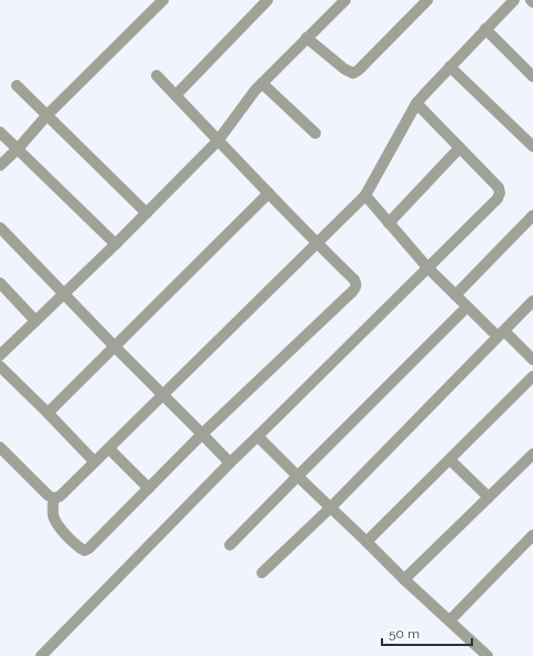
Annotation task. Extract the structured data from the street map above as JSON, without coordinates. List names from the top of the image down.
{
  "scale_bar": "50 m"
}
